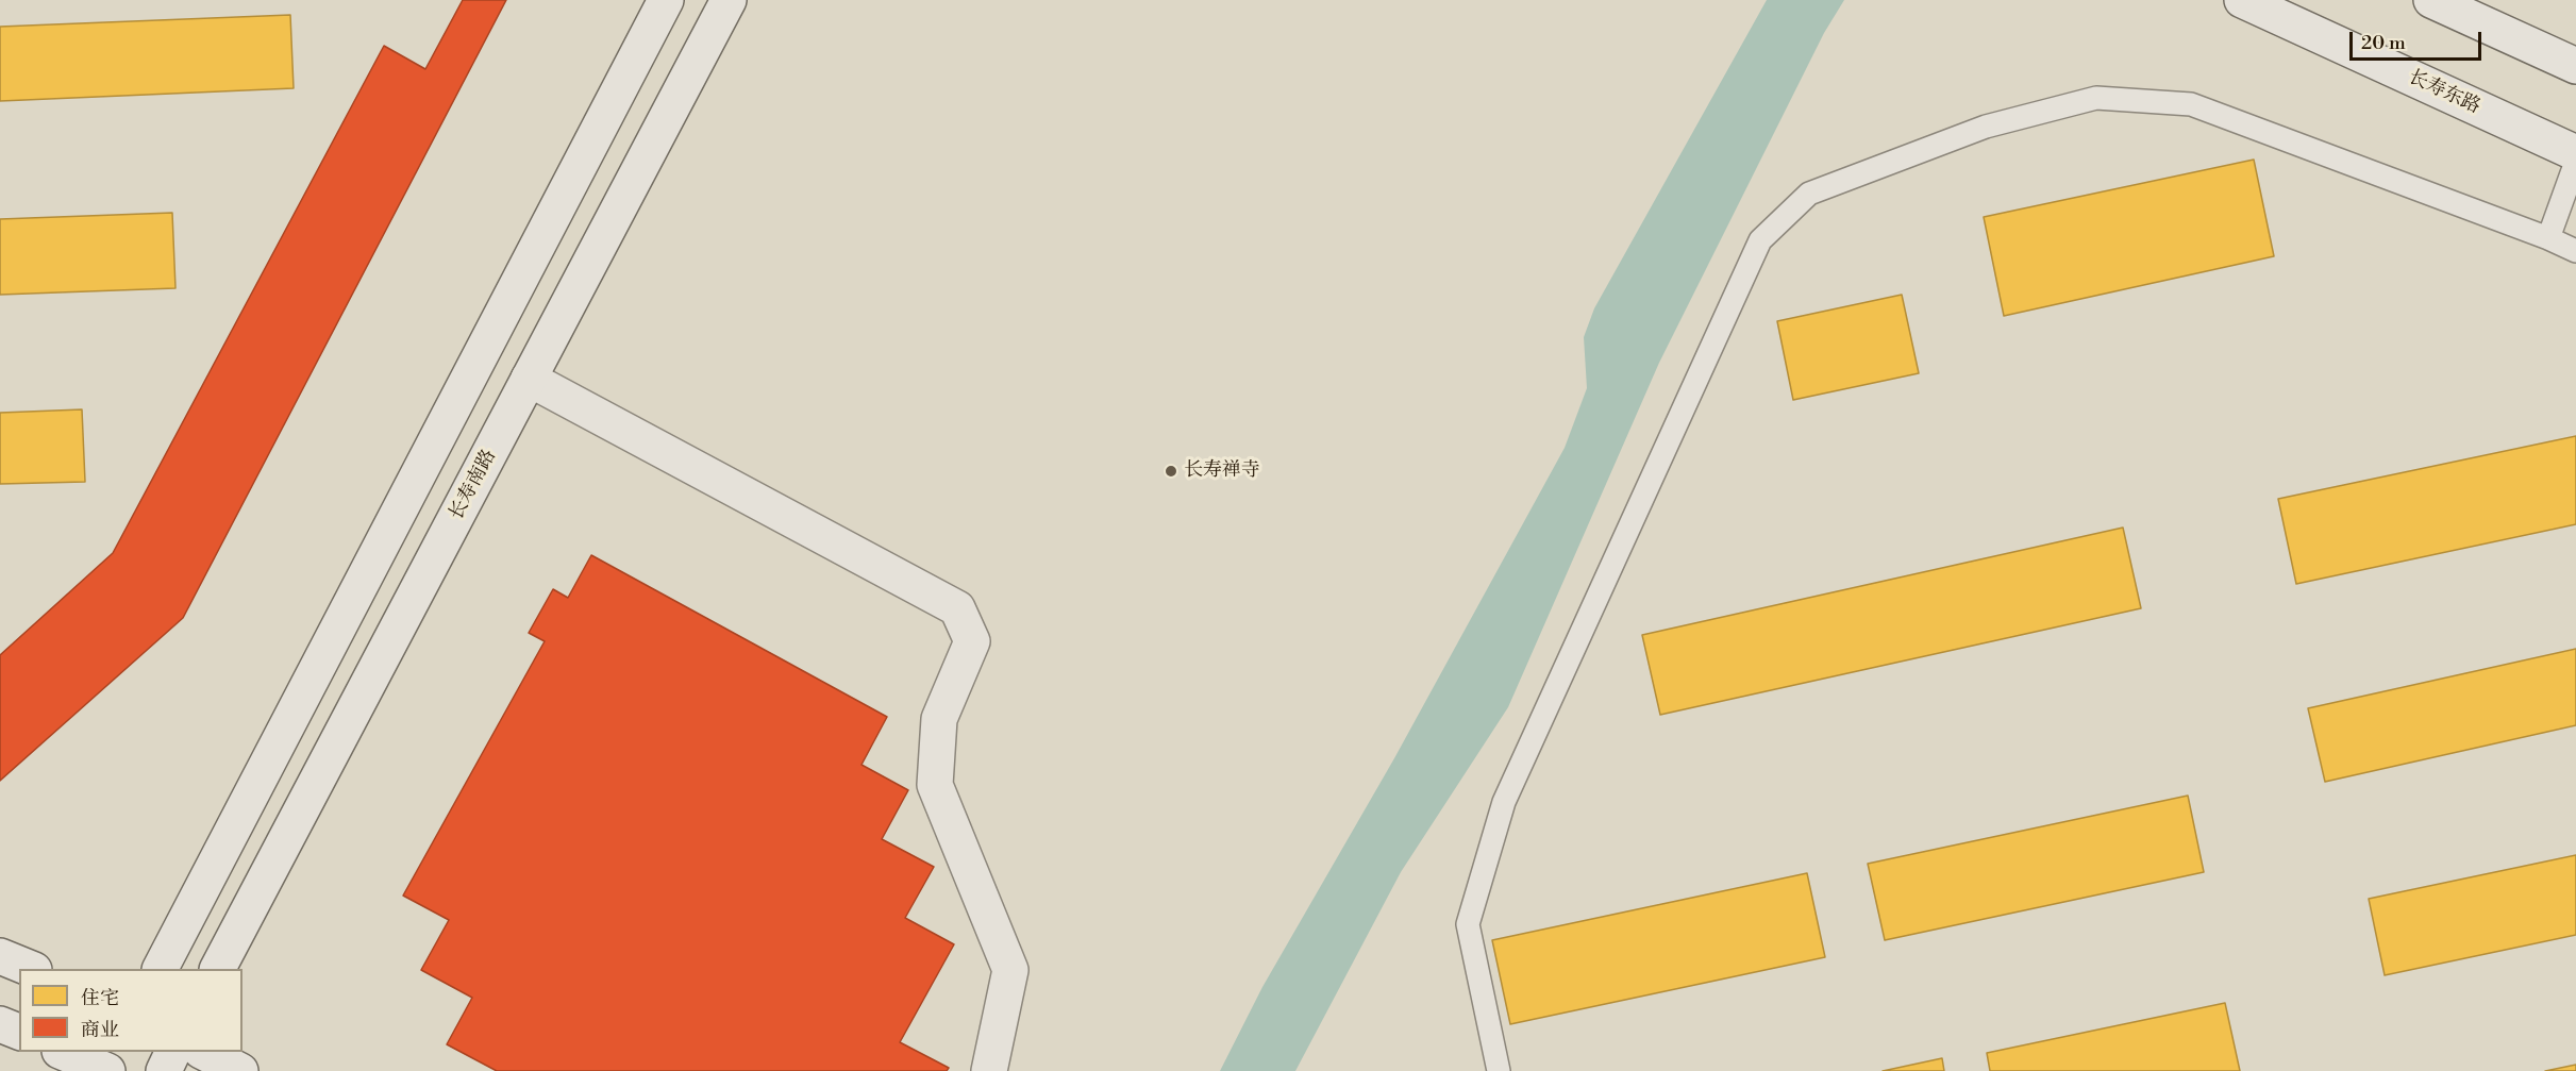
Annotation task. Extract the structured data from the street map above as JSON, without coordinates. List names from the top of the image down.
{
  "streets": {
    "main road": ["长寿东路", "长寿南路"]
  },
  "places": ["长寿禅寺"],
  "legend": ["住宅", "商业"],
  "scale_bar": "20 m"
}
